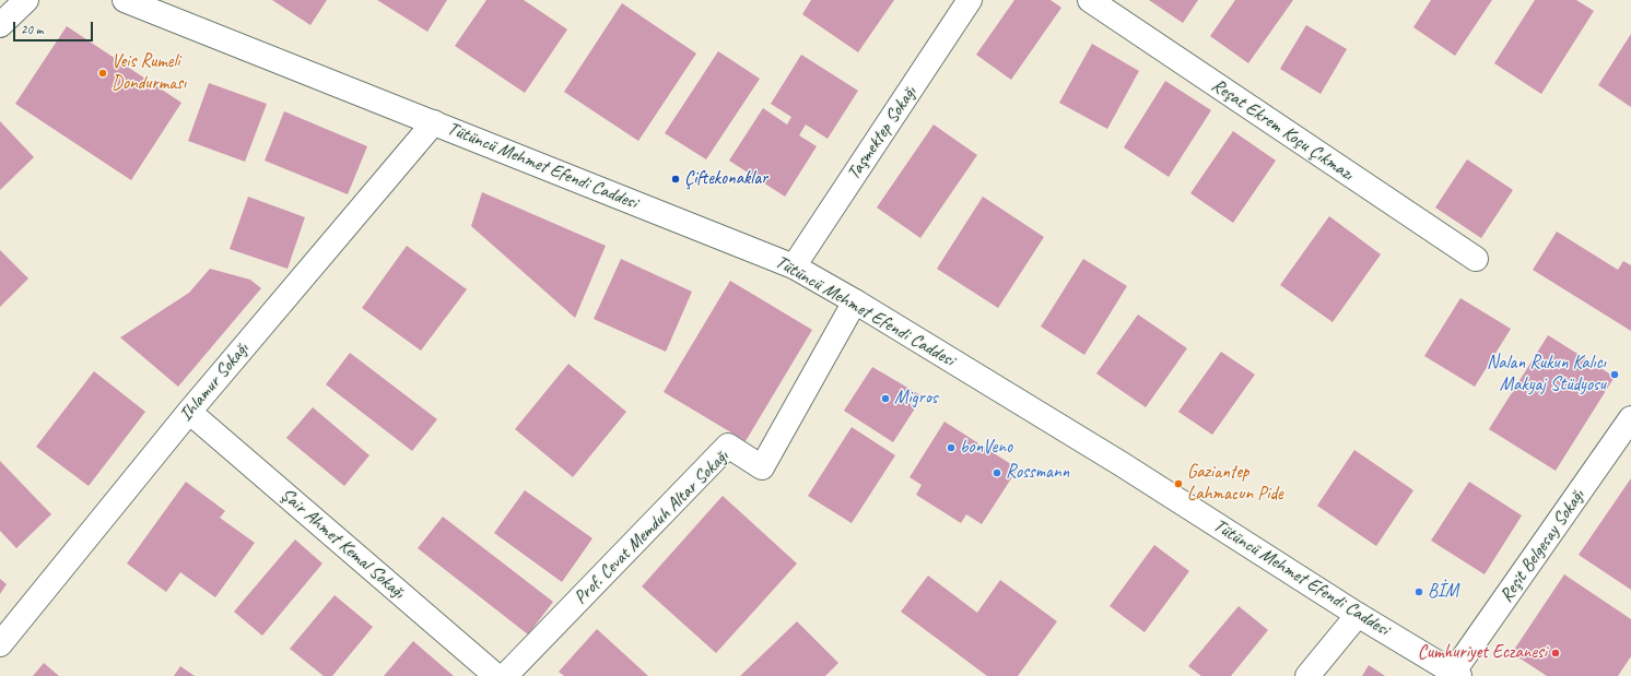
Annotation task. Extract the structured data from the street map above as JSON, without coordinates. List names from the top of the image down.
{
  "streets": {
    "street": [
      "Reşat Ekrem Koçu Çıkmazı",
      "Taşmektep Sokağı",
      "Tütüncü Mehmet Efendi Caddesi",
      "Ihlamur Sokağı",
      "Prof. Cevat Memduh Altar Sokağı",
      "Şair Ahmet Kemal Sokağı",
      "Reşit Belgesay Sokağı"
    ]
  },
  "crossings": [
    ["Taşmektep Sokağı", "Tütüncü Mehmet Efendi Caddesi"],
    ["Tütüncü Mehmet Efendi Caddesi", "Ihlamur Sokağı"],
    ["Tütüncü Mehmet Efendi Caddesi", "Prof. Cevat Memduh Altar Sokağı"],
    ["Tütüncü Mehmet Efendi Caddesi", "Reşit Belgesay Sokağı"],
    ["Ihlamur Sokağı", "Şair Ahmet Kemal Sokağı"]
  ],
  "places": [
    "Veis Rumeli Dondurması",
    "Çiftekonaklar",
    "Nalan Rukun Kalıcı Makyaj Stüdyosu",
    "Migros",
    "bonVeno",
    "Rossmann",
    "Gaziantep Lahmacun Pide",
    "BİM",
    "Cumhuriyet Eczanesi"
  ],
  "scale_bar": "20 m"
}
